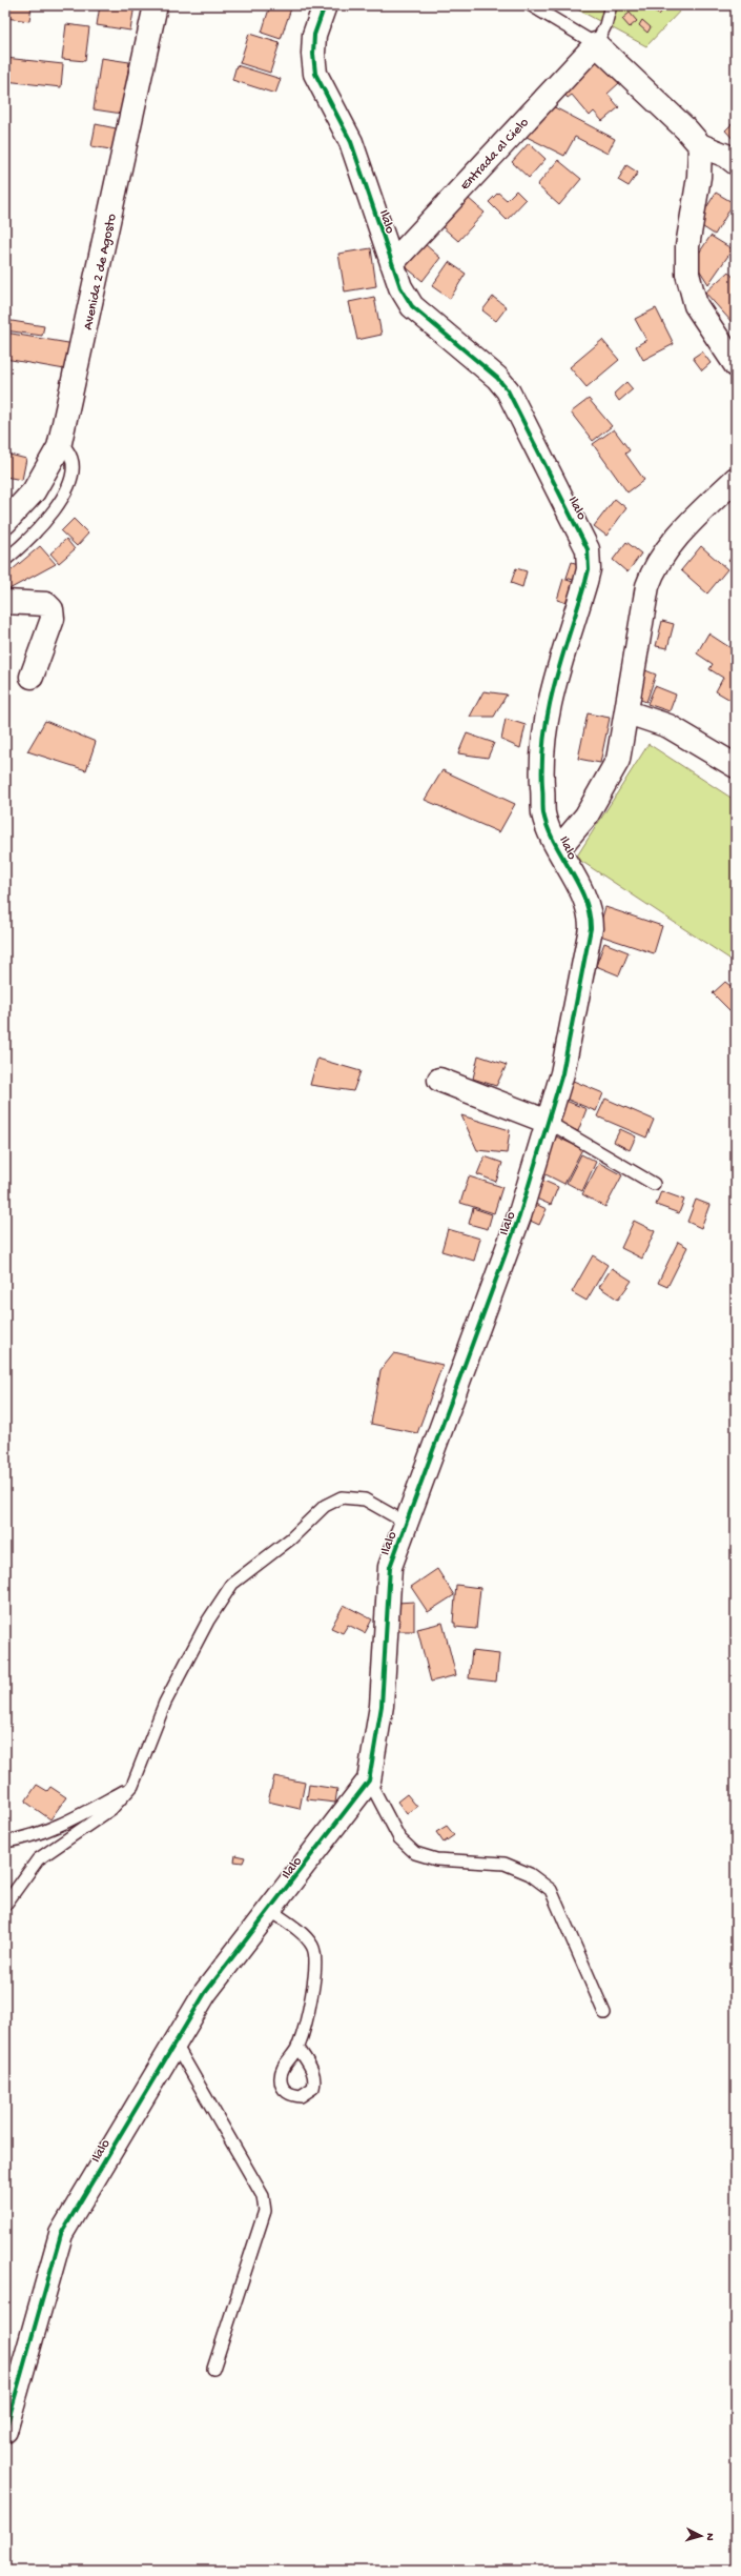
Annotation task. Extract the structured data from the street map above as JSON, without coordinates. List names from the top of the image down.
{
  "streets": {
    "street": ["Entrada al Cielo", "Ilalo", "Avenida 2 de Agosto"]
  },
  "crossings": [
    ["Entrada al Cielo", "Ilalo"]
  ],
  "north": "right"
}
